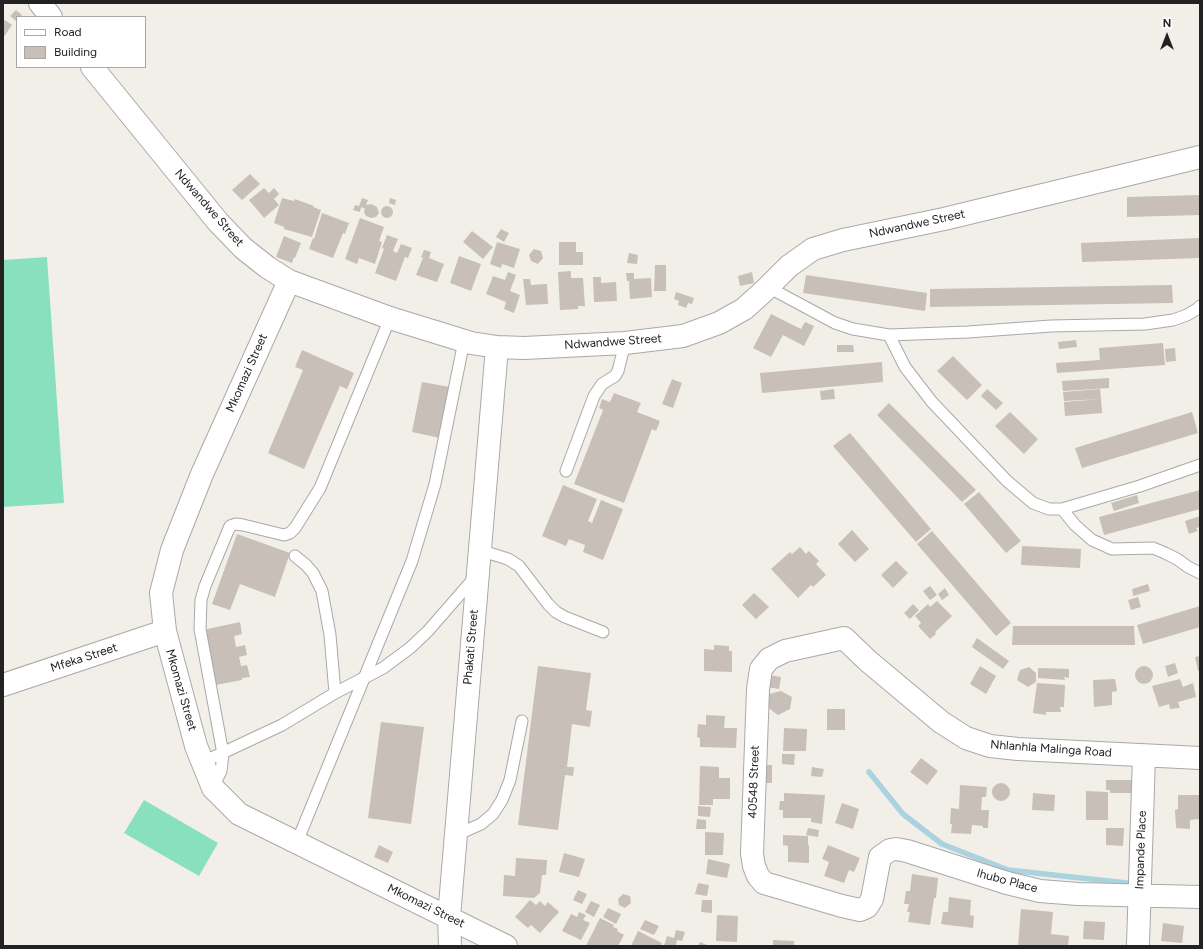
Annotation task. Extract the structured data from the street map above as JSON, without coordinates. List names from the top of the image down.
{
  "streets": {
    "street": [
      "Ndwandwe Street",
      "Mkomazi Street",
      "Phakati Street",
      "Mfeka Street",
      "Nhlanhla Malinga Road",
      "40548 Street",
      "Impande Place",
      "Ihubo Place"
    ]
  },
  "crossings": [
    ["Ndwandwe Street", "Mkomazi Street"],
    ["Ndwandwe Street", "Phakati Street"],
    ["Mkomazi Street", "Phakati Street"],
    ["Mkomazi Street", "Mfeka Street"],
    ["Nhlanhla Malinga Road", "40548 Street"],
    ["Nhlanhla Malinga Road", "Impande Place"],
    ["40548 Street", "Ihubo Place"],
    ["Impande Place", "Ihubo Place"]
  ],
  "legend": ["Road", "Building"],
  "north": "top"
}
